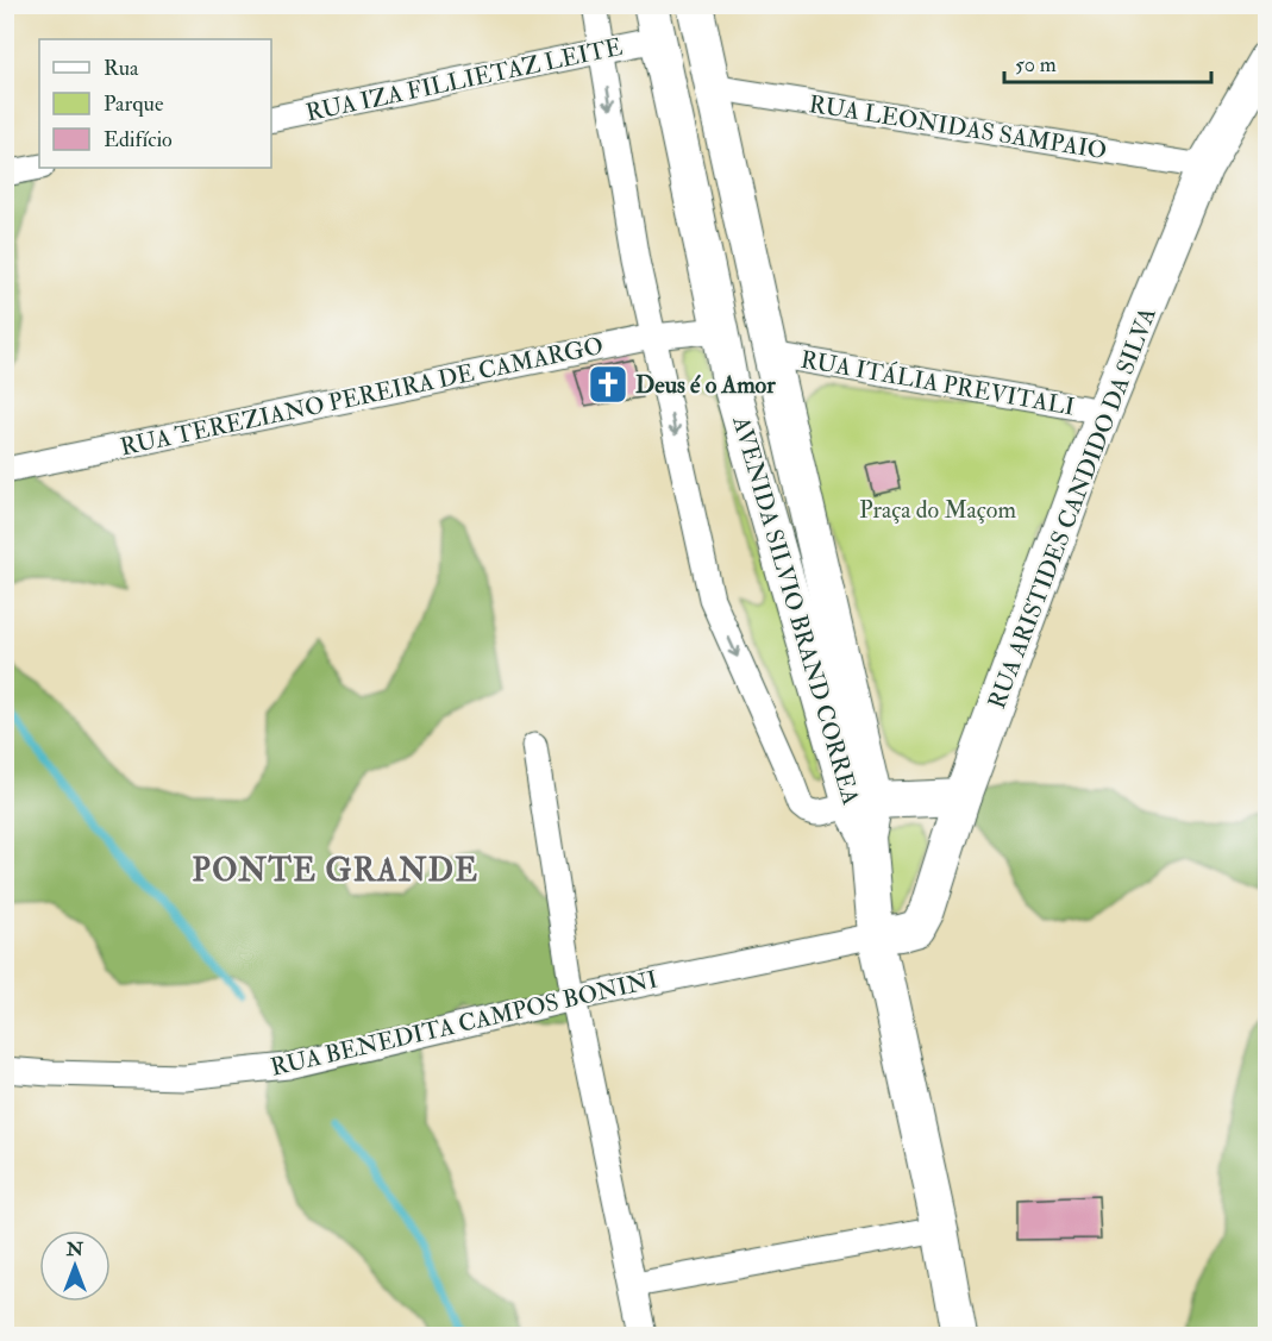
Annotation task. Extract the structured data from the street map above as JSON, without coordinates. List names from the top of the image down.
{
  "streets": {
    "main road": ["RUA ARISTIDES CANDIDO DA SILVA", "AVENIDA SILVIO BRAND CORREA"],
    "street": [
      "RUA IZA FILLIETAZ LEITE",
      "RUA LEONIDAS SAMPAIO",
      "RUA ITÁLIA PREVITALI",
      "RUA TEREZIANO PEREIRA DE CAMARGO",
      "RUA BENEDITA CAMPOS BONINI"
    ]
  },
  "crossings": [
    ["RUA IZA FILLIETAZ LEITE", "AVENIDA SILVIO BRAND CORREA"],
    ["RUA LEONIDAS SAMPAIO", "RUA ARISTIDES CANDIDO DA SILVA"],
    ["RUA LEONIDAS SAMPAIO", "AVENIDA SILVIO BRAND CORREA"],
    ["RUA ITÁLIA PREVITALI", "RUA ARISTIDES CANDIDO DA SILVA"],
    ["RUA ITÁLIA PREVITALI", "AVENIDA SILVIO BRAND CORREA"],
    ["RUA TEREZIANO PEREIRA DE CAMARGO", "AVENIDA SILVIO BRAND CORREA"],
    ["RUA ARISTIDES CANDIDO DA SILVA", "RUA BENEDITA CAMPOS BONINI"]
  ],
  "districts": ["PONTE GRANDE"],
  "parks": ["Praça do Maçom"],
  "places": {
    "church": ["Deus é o Amor"]
  },
  "legend": ["Rua", "Parque", "Edifício"],
  "scale_bar": "50 m",
  "north": "top"
}
